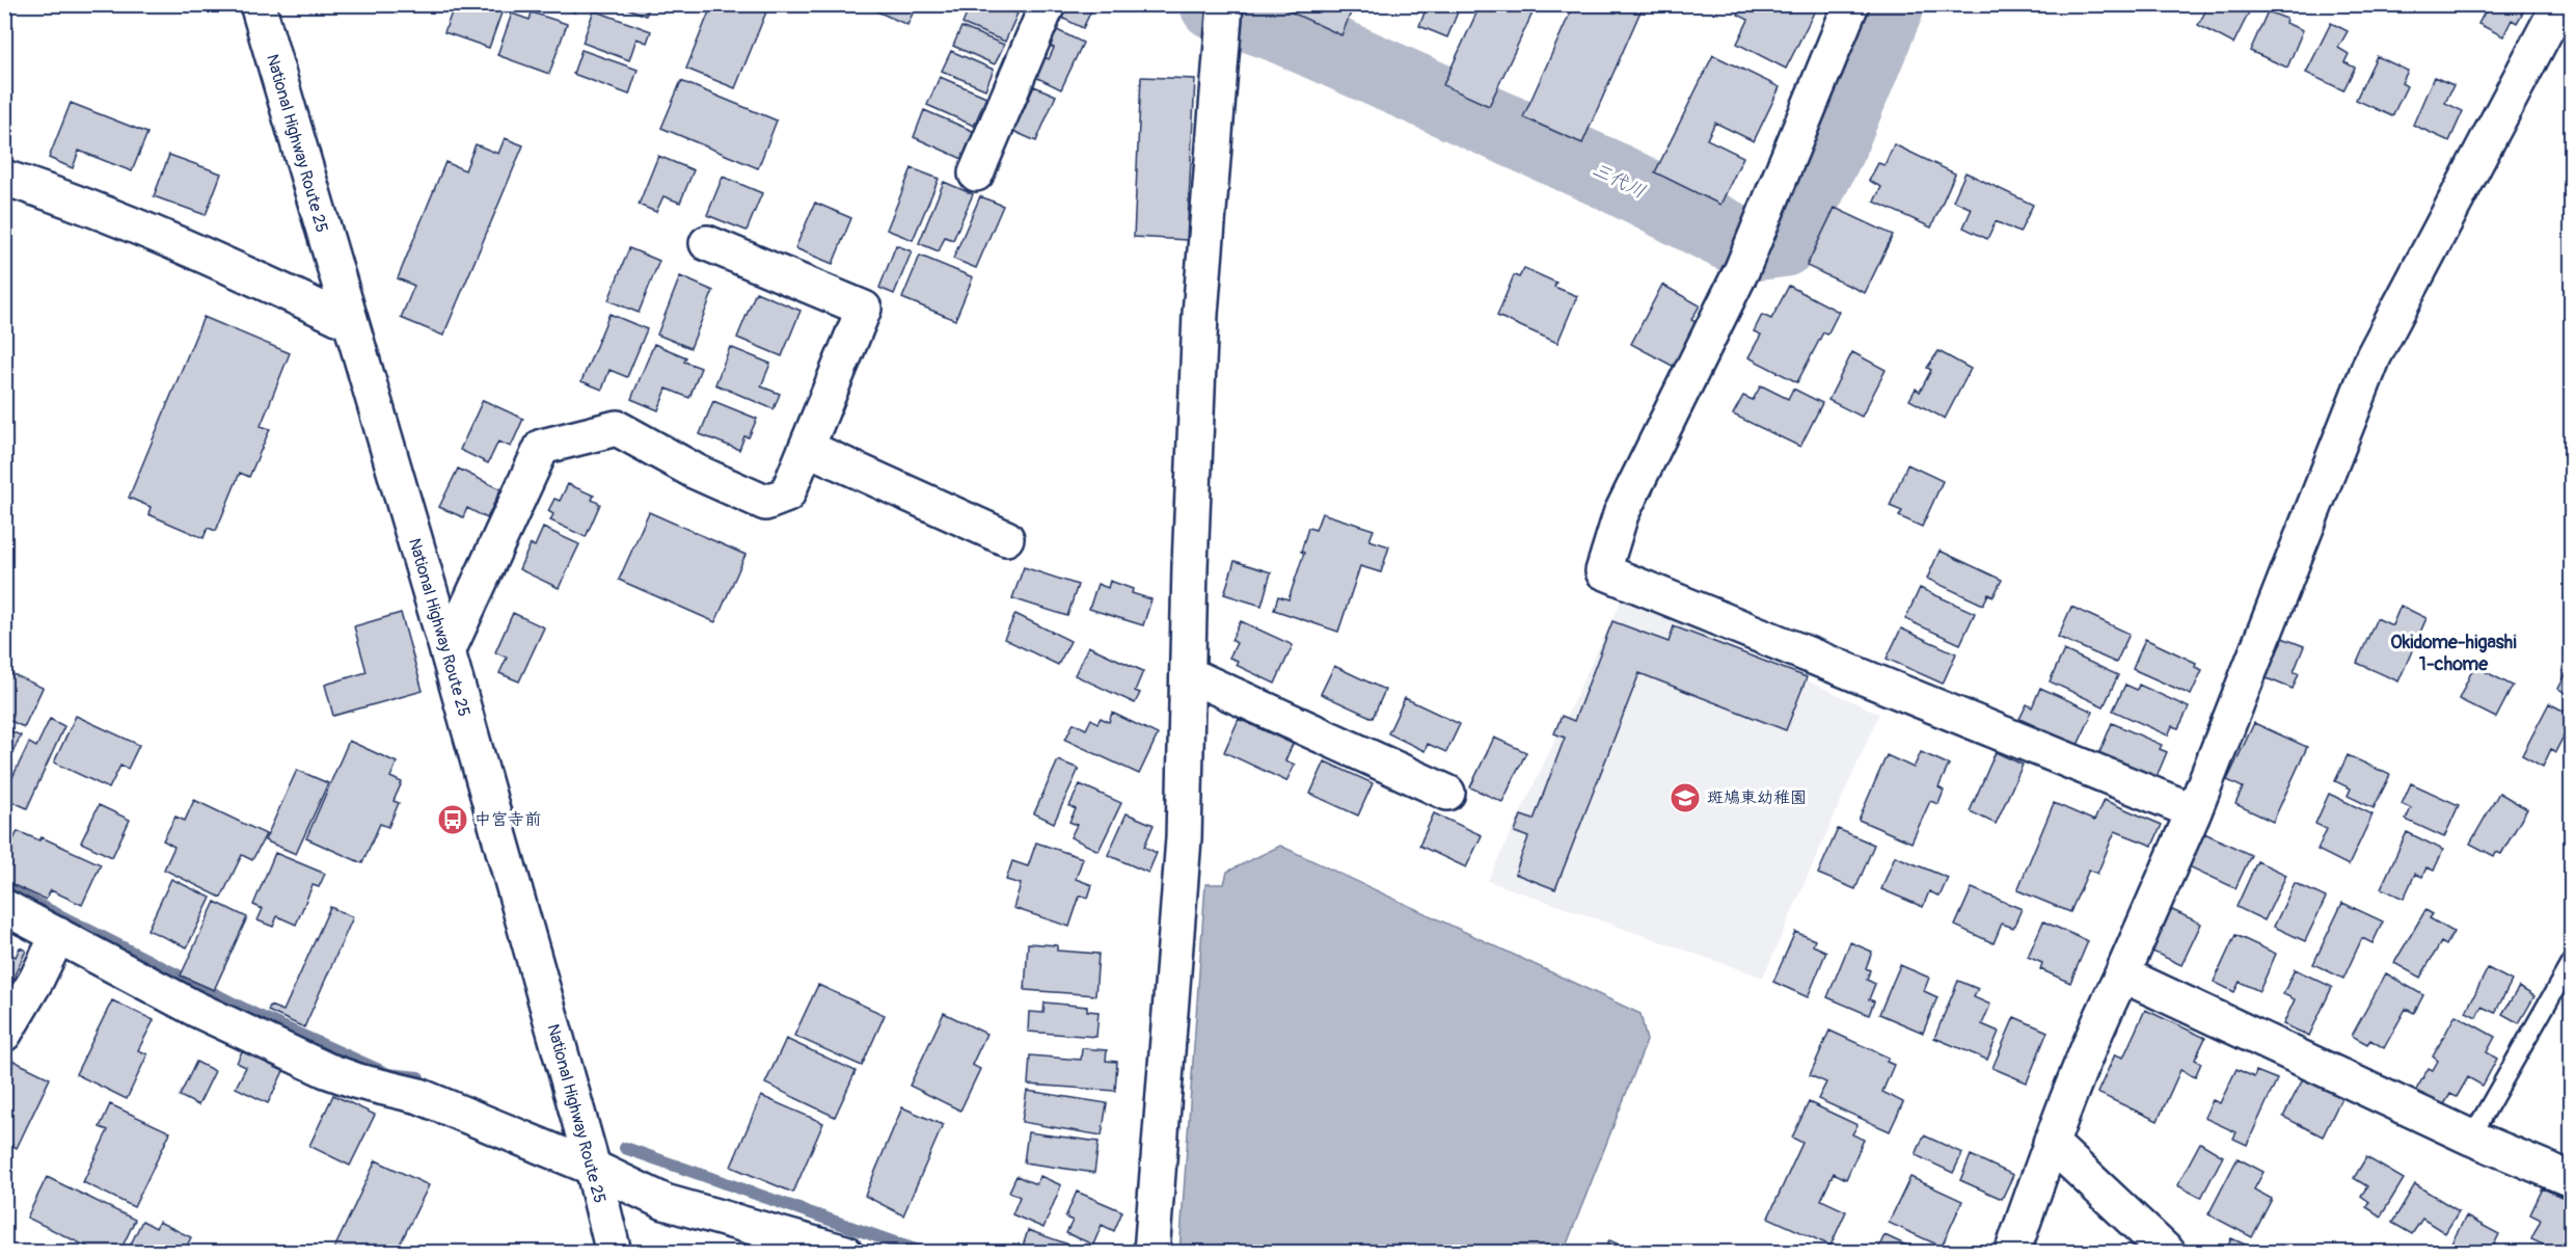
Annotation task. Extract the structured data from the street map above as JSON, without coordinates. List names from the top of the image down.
{
  "streets": {
    "main road": ["National Highway Route 25"]
  },
  "districts": ["Okidome-higashi 1-chome"],
  "water": ["三代川"],
  "places": {
    "school or university": ["斑鳩東幼稚園"],
    "bus stop": ["中宮寺前"]
  }
}
